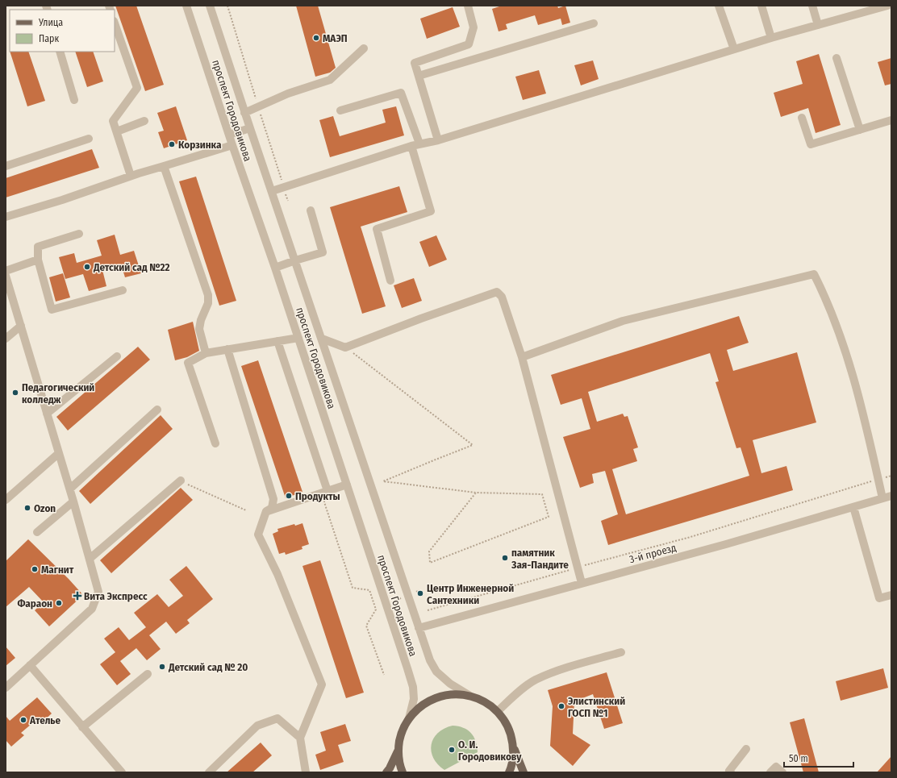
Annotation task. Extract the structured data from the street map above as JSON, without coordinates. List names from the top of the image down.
{
  "streets": {
    "street": ["проспект Городовикова", "3-й проезд"]
  },
  "crossings": [
    ["проспект Городовикова", "3-й проезд"]
  ],
  "places": {
    "other": [
      "МАЭП",
      "Корзинка",
      "Детский сад №22",
      "Педагогический колледж",
      "Продукты",
      "Ozon",
      "памятник Зая-Пандите",
      "Магнит",
      "Центр Инженерной Сантехники",
      "Фараон",
      "Детский сад № 20",
      "Элистинский ГОСП №1",
      "Ателье",
      "О. И. Городовикову"
    ],
    "health": ["Вита Экспресс"]
  },
  "legend": ["Улица", "Парк"],
  "scale_bar": "50 m"
}
